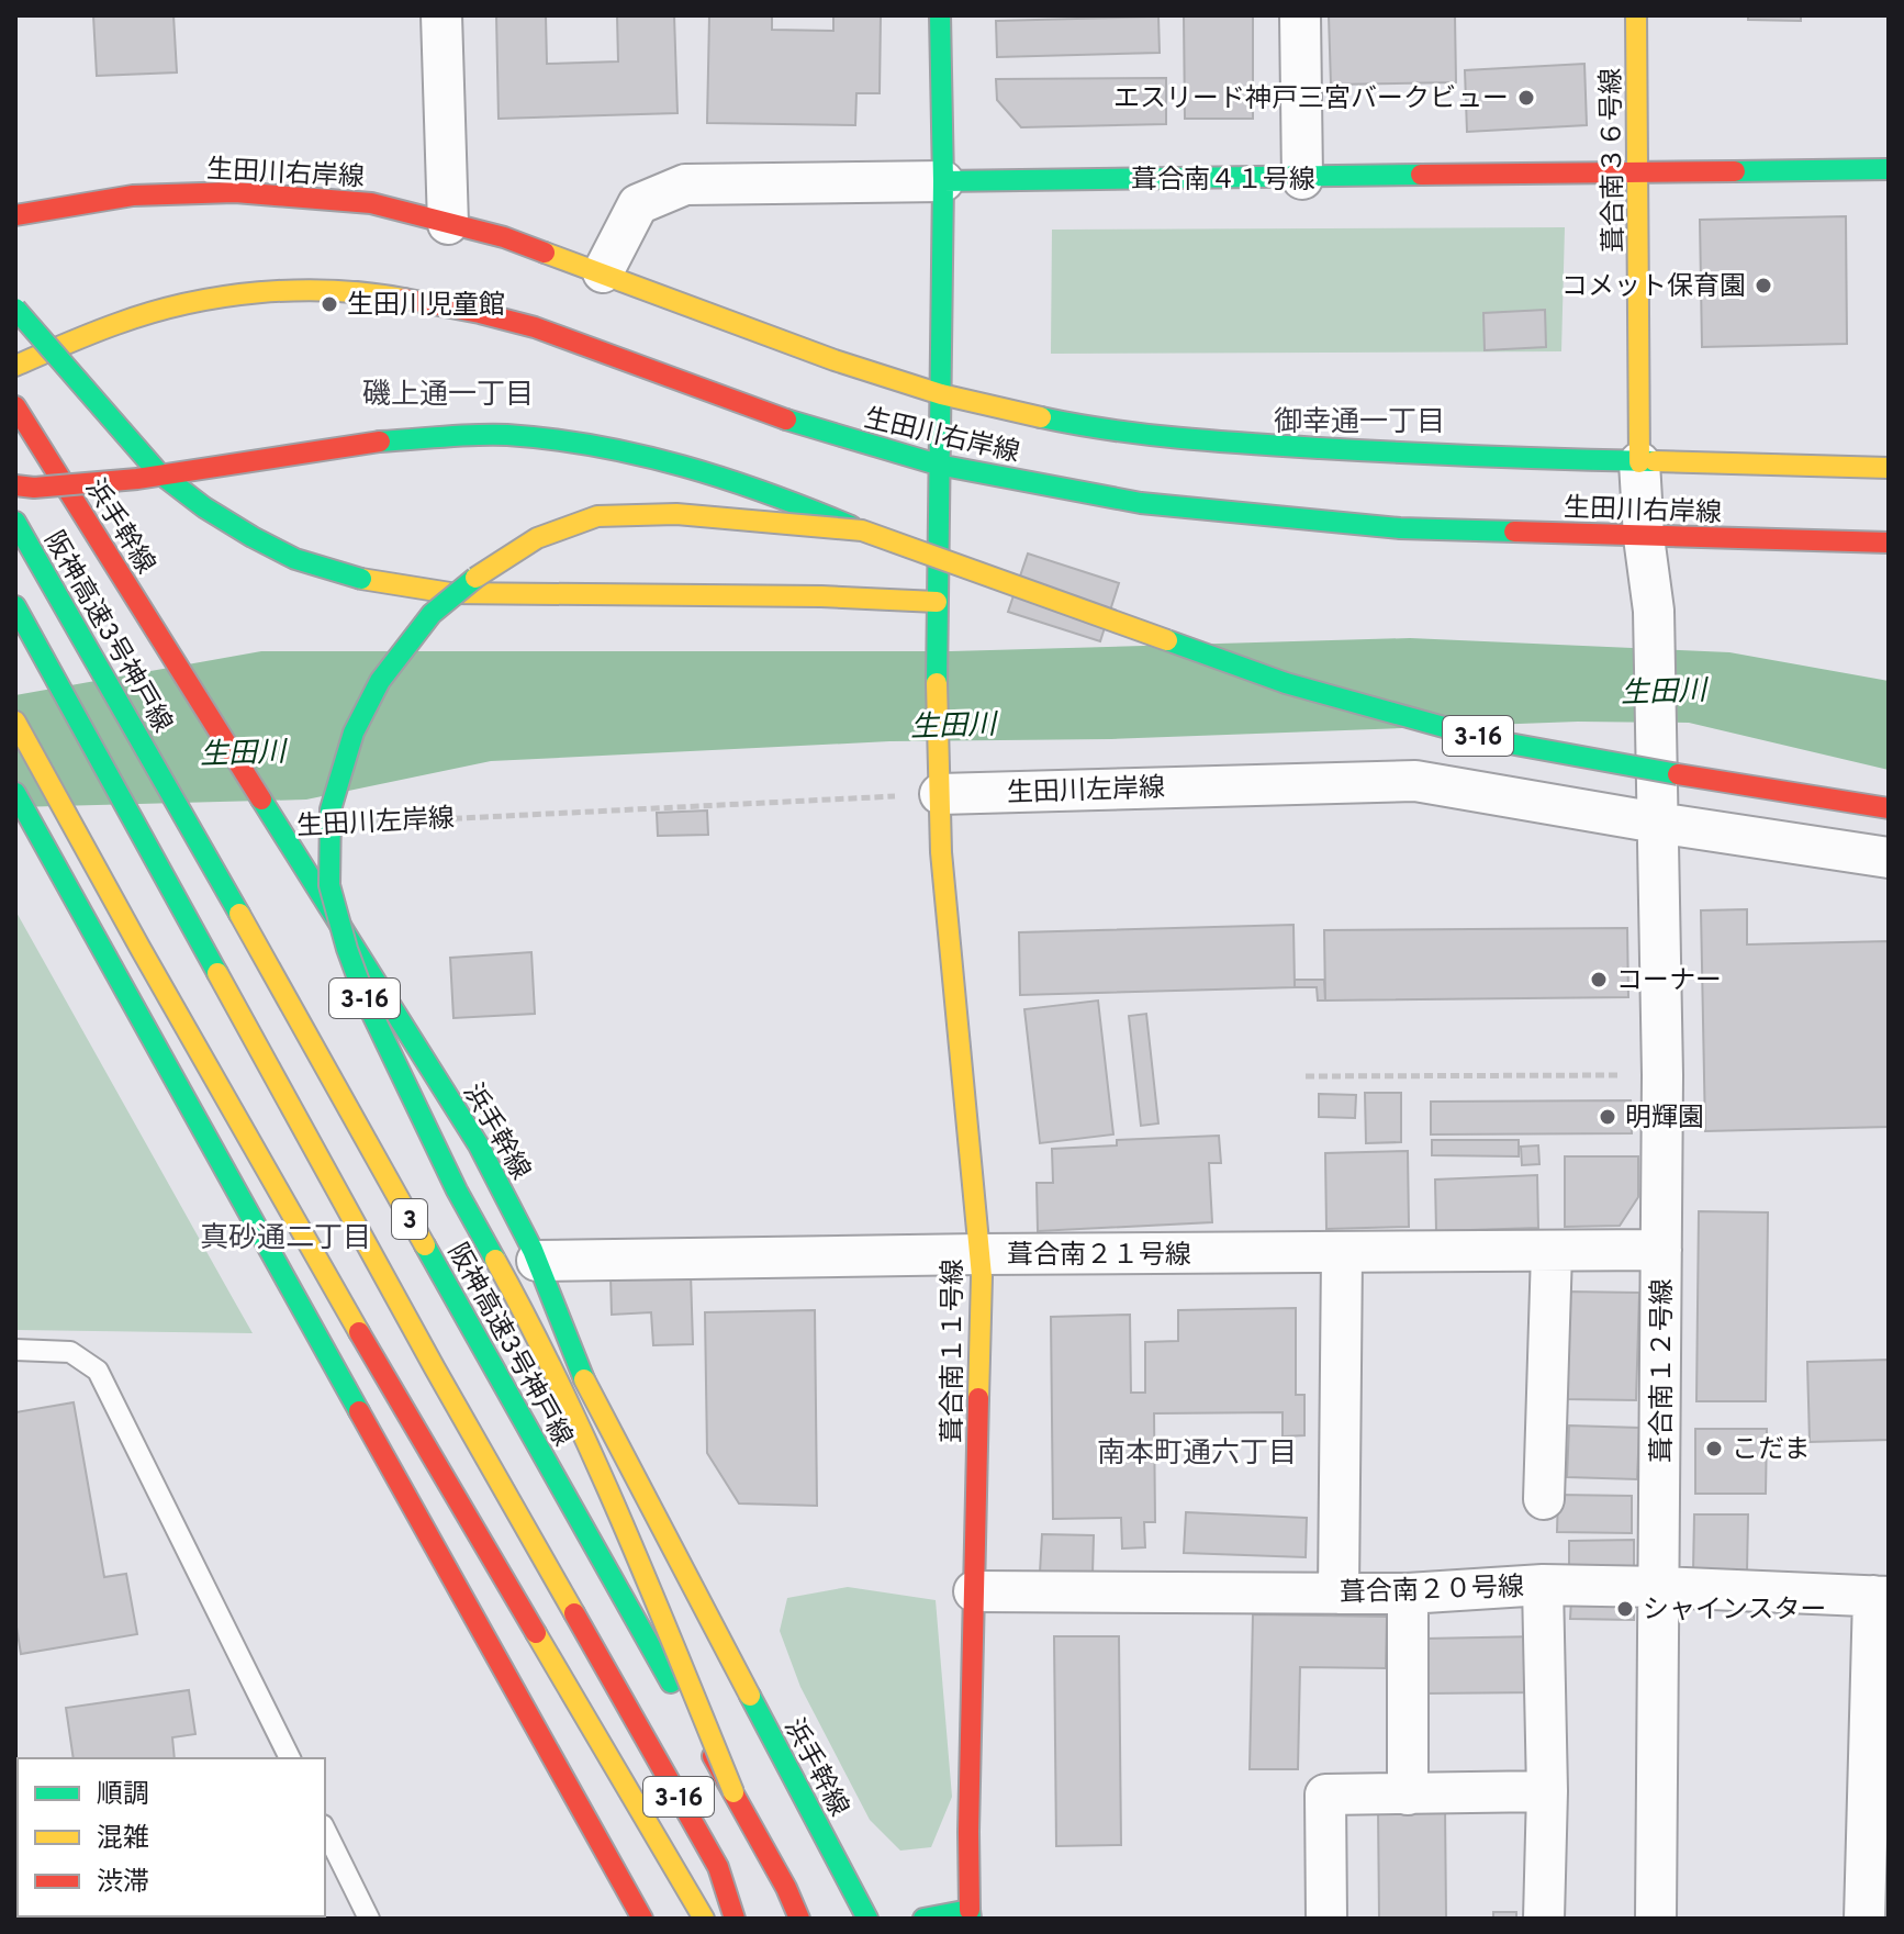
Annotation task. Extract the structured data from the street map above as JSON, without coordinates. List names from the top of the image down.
{
  "streets": {
    "main road": [
      "葺合南３６号線",
      "生田川右岸線",
      "葺合南４１号線",
      "浜手幹線",
      "阪神高速3号神戸線",
      "3-16",
      "3",
      "葺合南１１号線"
    ],
    "street": [
      "生田川左岸線",
      "葺合南２１号線",
      "葺合南１２号線",
      "葺合南２０号線"
    ]
  },
  "crossings": [
    ["葺合南３６号線", "生田川右岸線"],
    ["葺合南３６号線", "葺合南４１号線"],
    ["葺合南３６号線", "葺合南１２号線"],
    ["生田川右岸線", "葺合南４１号線"],
    ["生田川右岸線", "葺合南１１号線"],
    ["生田川右岸線", "葺合南１２号線"],
    ["葺合南４１号線", "葺合南１１号線"],
    ["浜手幹線", "葺合南２１号線"],
    ["阪神高速3号神戸線", "3-16"],
    ["生田川左岸線", "葺合南１１号線"],
    ["生田川左岸線", "葺合南１２号線"],
    ["葺合南２１号線", "葺合南１１号線"],
    ["葺合南２１号線", "葺合南１２号線"],
    ["葺合南１１号線", "葺合南２０号線"],
    ["葺合南１２号線", "葺合南２０号線"]
  ],
  "districts": [
    "磯上通一丁目",
    "御幸通一丁目",
    "真砂通二丁目",
    "南本町通六丁目"
  ],
  "water": ["生田川"],
  "places": [
    "エスリード神戸三宮バークビュー",
    "コメット保育園",
    "生田川児童館",
    "コーナー",
    "明輝園",
    "こだま",
    "シャインスター"
  ],
  "legend": ["順調", "混雑", "渋滞"]
}
